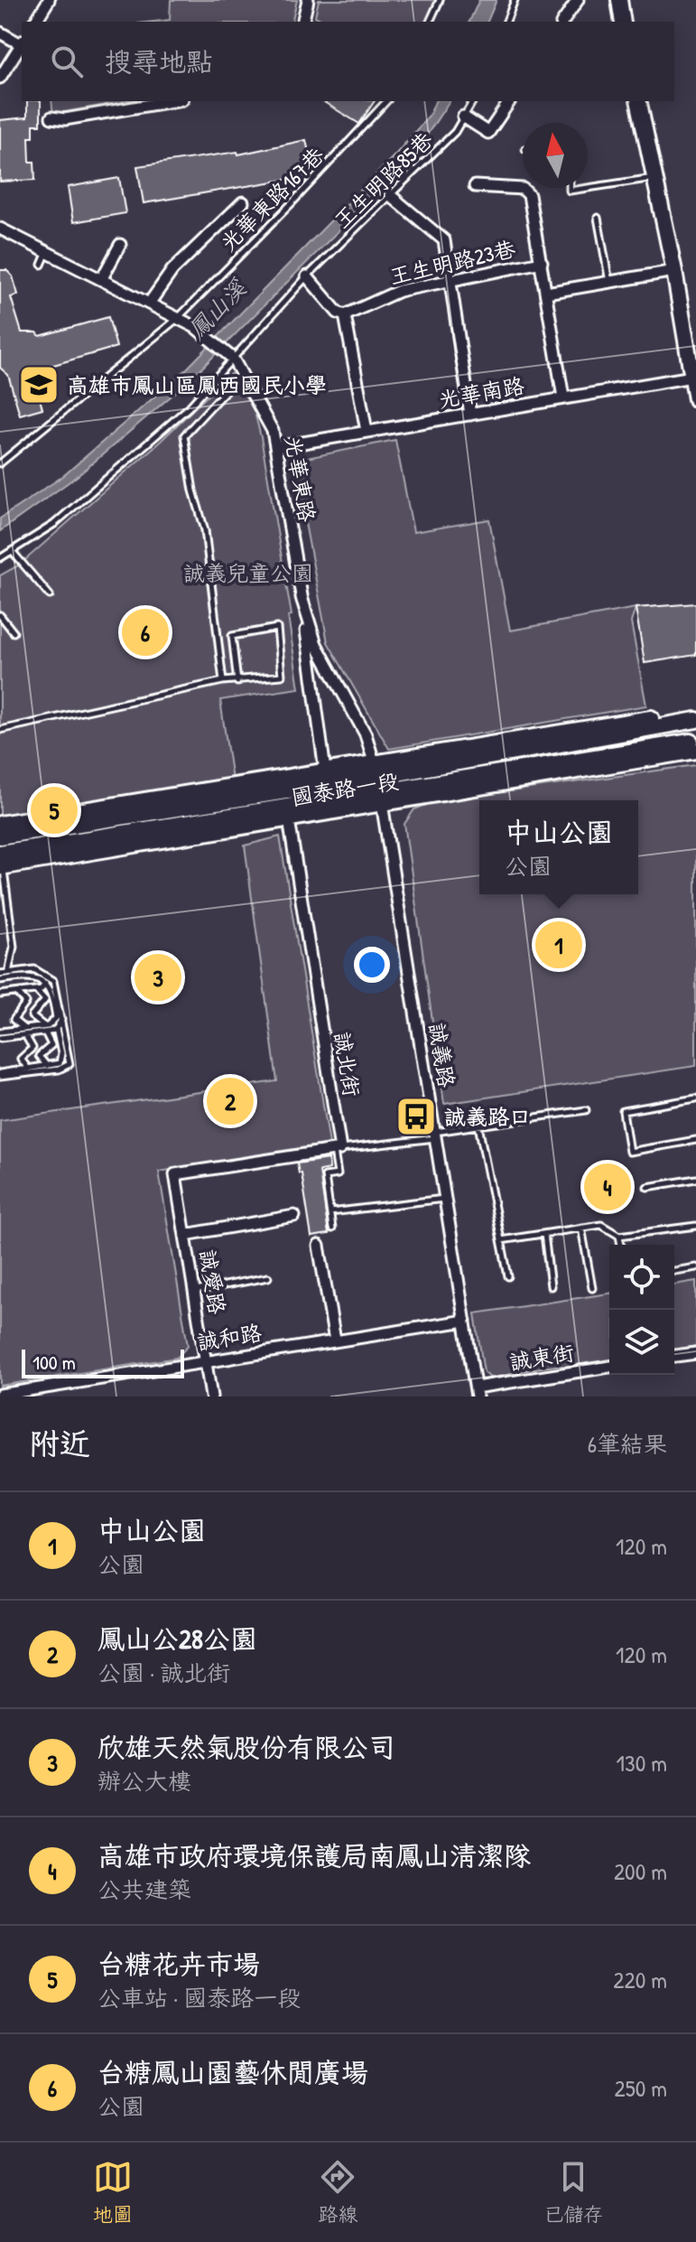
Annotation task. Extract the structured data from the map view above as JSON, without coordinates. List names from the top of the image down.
{
  "streets": {
    "street": [
      "王生明路23巷",
      "光華南路",
      "光華東路",
      "國泰路一段",
      "誠義路",
      "誠北街",
      "誠愛路",
      "誠和路",
      "誠東街"
    ],
    "lane": ["王生明路85巷", "光華東路167巷"]
  },
  "crossings": [
    ["王生明路85巷", "光華東路"],
    ["光華東路167巷", "光華東路"],
    ["光華南路", "光華東路"],
    ["光華東路", "國泰路一段"],
    ["光華東路", "誠義路"],
    ["國泰路一段", "誠義路"],
    ["國泰路一段", "誠北街"],
    ["誠義路", "誠和路"],
    ["誠義路", "誠東街"],
    ["誠北街", "誠愛路"],
    ["誠愛路", "誠和路"]
  ],
  "water": ["鳳山溪"],
  "parks": ["誠義兒童公園"],
  "places": {
    "school or university": ["高雄市鳳山區鳳西國民小學"],
    "bus stop": ["誠義路口"]
  },
  "scale_bar": "100 m",
  "north": "top",
  "page": {
    "search": "搜尋地點",
    "pins": [
      "6",
      "5",
      "1",
      "3",
      "2",
      "4"
    ],
    "popup": ["中山公園", "公園"],
    "scale": "100 m",
    "heading": ["附近", "6筆結果"],
    "list": [
      {
        "mark": "1",
        "name": "中山公園",
        "note": "公園",
        "value": "120 m"
      },
      {
        "mark": "2",
        "name": "鳳山公28公園",
        "note": "公園 · 誠北街",
        "value": "120 m"
      },
      {
        "mark": "3",
        "name": "欣雄天然氣股份有限公司",
        "note": "辦公大樓",
        "value": "130 m"
      },
      {
        "mark": "4",
        "name": "高雄市政府環境保護局南鳳山清潔隊",
        "note": "公共建築",
        "value": "200 m"
      },
      {
        "mark": "5",
        "name": "台糖花卉市場",
        "note": "公車站 · 國泰路一段",
        "value": "220 m"
      },
      {
        "mark": "6",
        "name": "台糖鳳山園藝休閒廣場",
        "note": "公園",
        "value": "250 m"
      }
    ],
    "nav": ["地圖", "路線", "已儲存"]
  }
}
